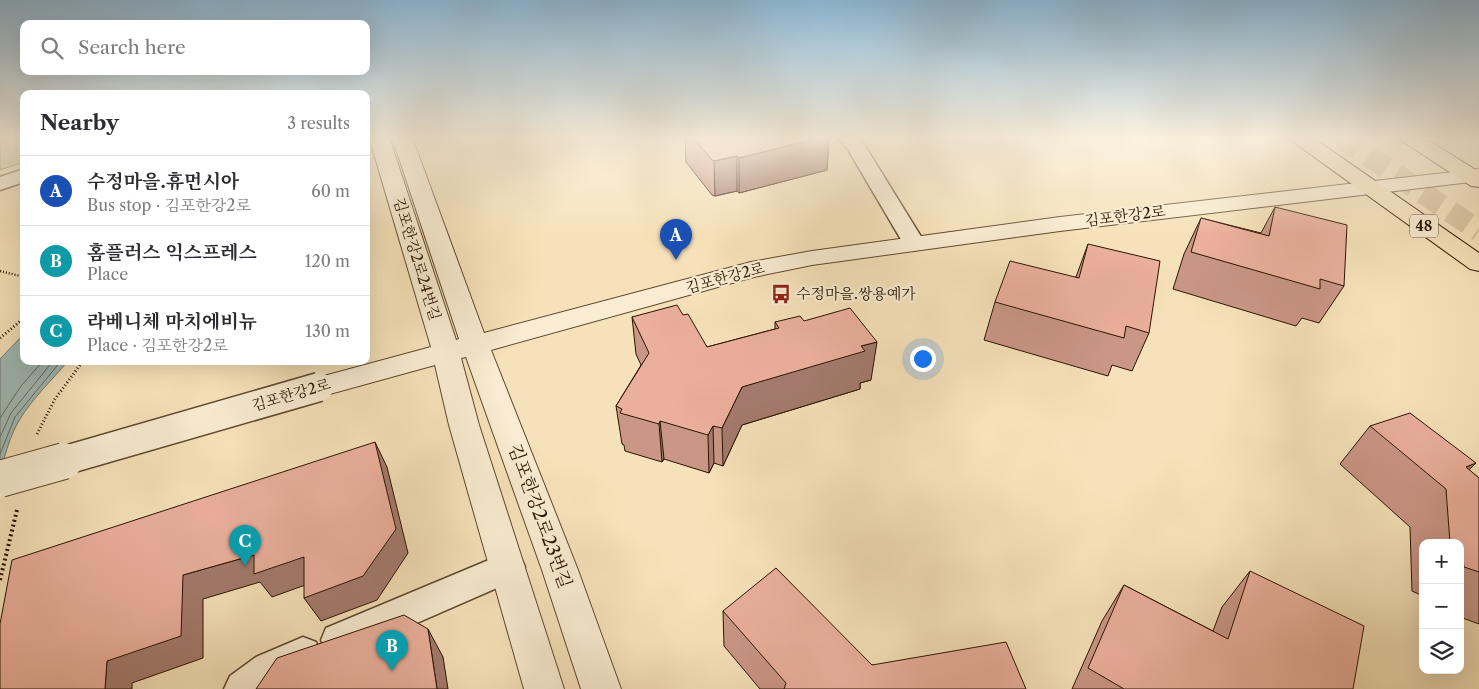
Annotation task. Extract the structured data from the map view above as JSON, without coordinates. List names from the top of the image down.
{
  "streets": {
    "main road": ["48"],
    "street": ["김포한강2로", "김포한강2로24번길", "김포한강2로23번길"]
  },
  "crossings": [
    ["김포한강2로", "48"],
    ["김포한강2로", "김포한강2로24번길"],
    ["김포한강2로", "김포한강2로23번길"],
    ["김포한강2로24번길", "김포한강2로23번길"]
  ],
  "places": {
    "bus stop": ["수정마을.쌍용예가"]
  },
  "page": {
    "search": "Search here",
    "heading": ["Nearby", "3 results"],
    "list": [
      {
        "mark": "A",
        "name": "수정마을.휴먼시아",
        "note": "Bus stop · 김포한강2로",
        "value": "60 m"
      },
      {
        "mark": "B",
        "name": "홈플러스 익스프레스",
        "note": "Place",
        "value": "120 m"
      },
      {
        "mark": "C",
        "name": "라베니체 마치에비뉴",
        "note": "Place · 김포한강2로",
        "value": "130 m"
      }
    ],
    "pins": ["A", "C", "B"],
    "map_buttons": ["+", "−"]
  }
}
